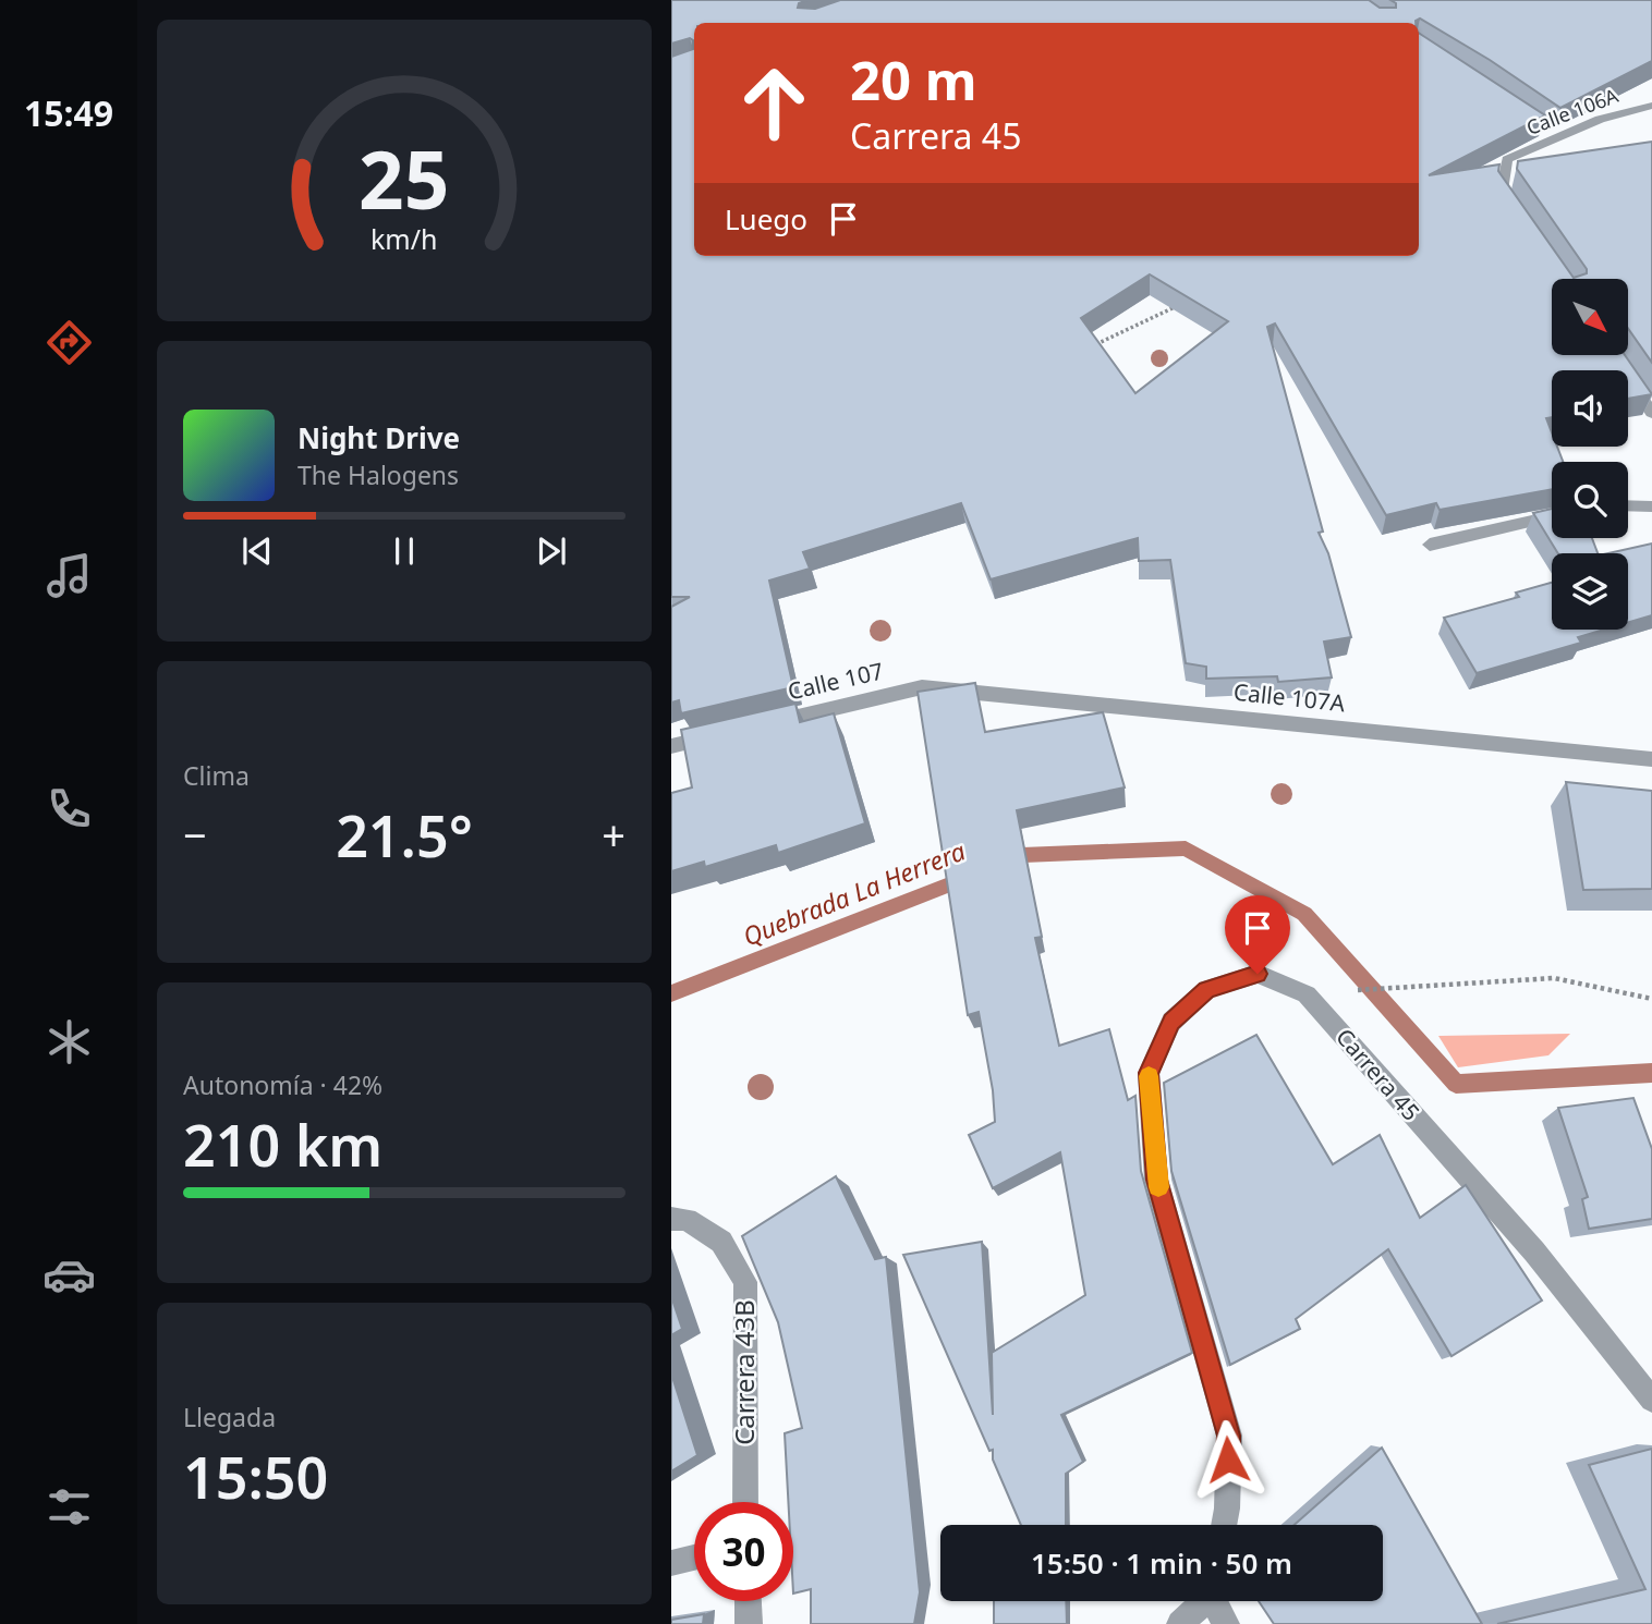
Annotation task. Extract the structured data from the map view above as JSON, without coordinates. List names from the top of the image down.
{
  "streets": {
    "street": [
      "Calle 106A",
      "Calle 107",
      "Calle 107A",
      "Carrera 45",
      "Carrera 43B"
    ]
  },
  "crossings": [
    ["Calle 107", "Calle 107A"]
  ],
  "water": ["Quebrada La Herrera"],
  "north": "bottom right",
  "page": {
    "tabs": "15:49",
    "turn": ["20 m", "Carrera 45"],
    "then": "Luego",
    "song": ["Night Drive", "The Halogens"],
    "tile": [
      "Clima",
      ["Autonomía · 42%", "210 km"],
      ["Llegada", "15:50"]
    ],
    "heat": ["−", "21.5°", "+"],
    "limit": "30",
    "trip": "15:50 · 1 min · 50 m",
    "gauge": ["25", "km/h"]
  }
}
